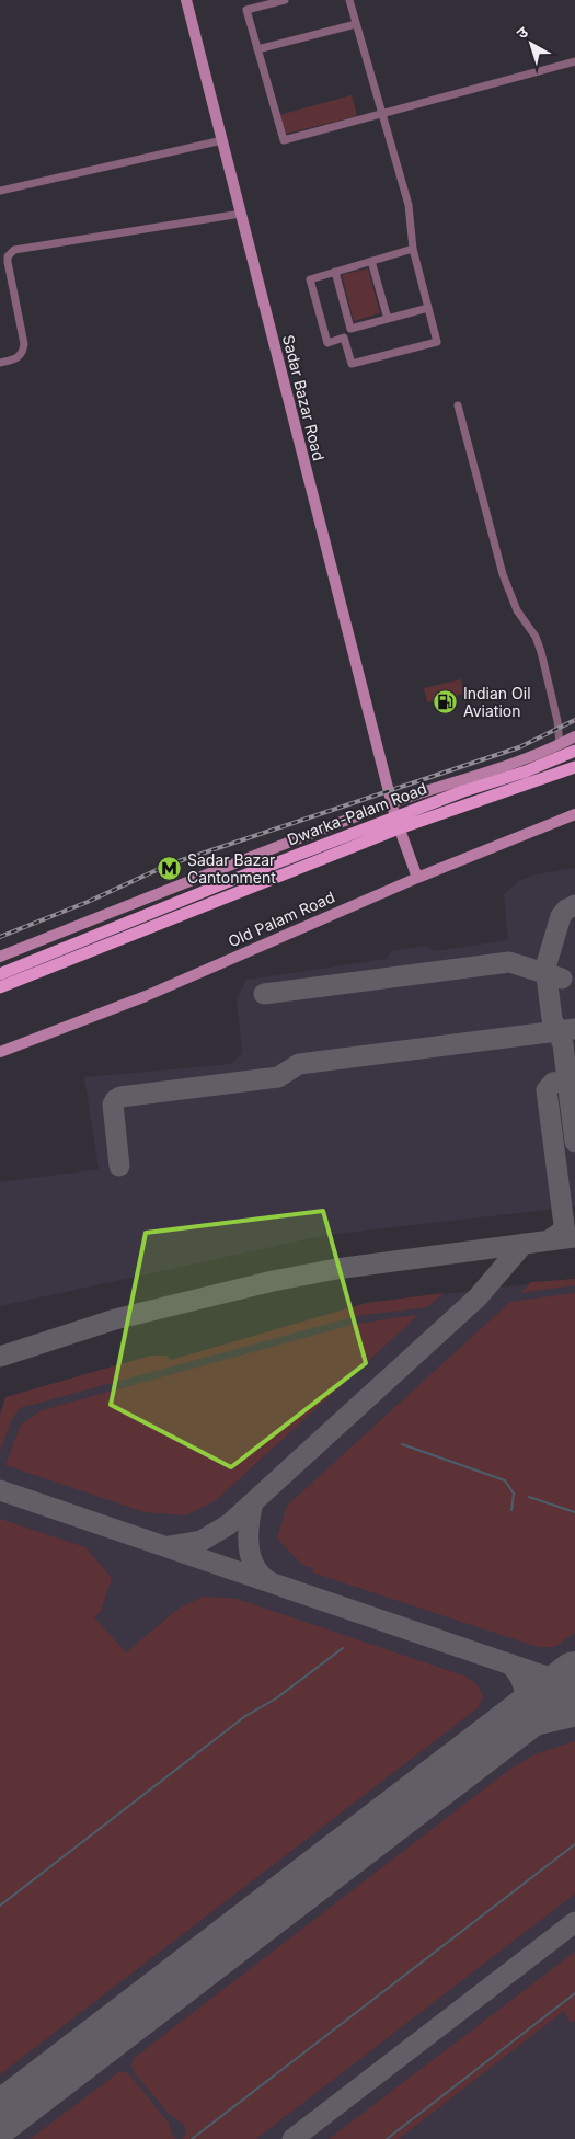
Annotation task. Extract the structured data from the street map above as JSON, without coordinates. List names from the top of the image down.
{
  "streets": {
    "main road": ["Dwarka-Palam Road"],
    "street": ["Sadar Bazar Road", "Old Palam Road"]
  },
  "crossings": [
    ["Sadar Bazar Road", "Dwarka-Palam Road"],
    ["Sadar Bazar Road", "Old Palam Road"]
  ],
  "places": {
    "fuel station": ["Indian Oil Aviation"],
    "metro station": ["Sadar Bazar Cantonment"]
  },
  "north": "top left"
}
